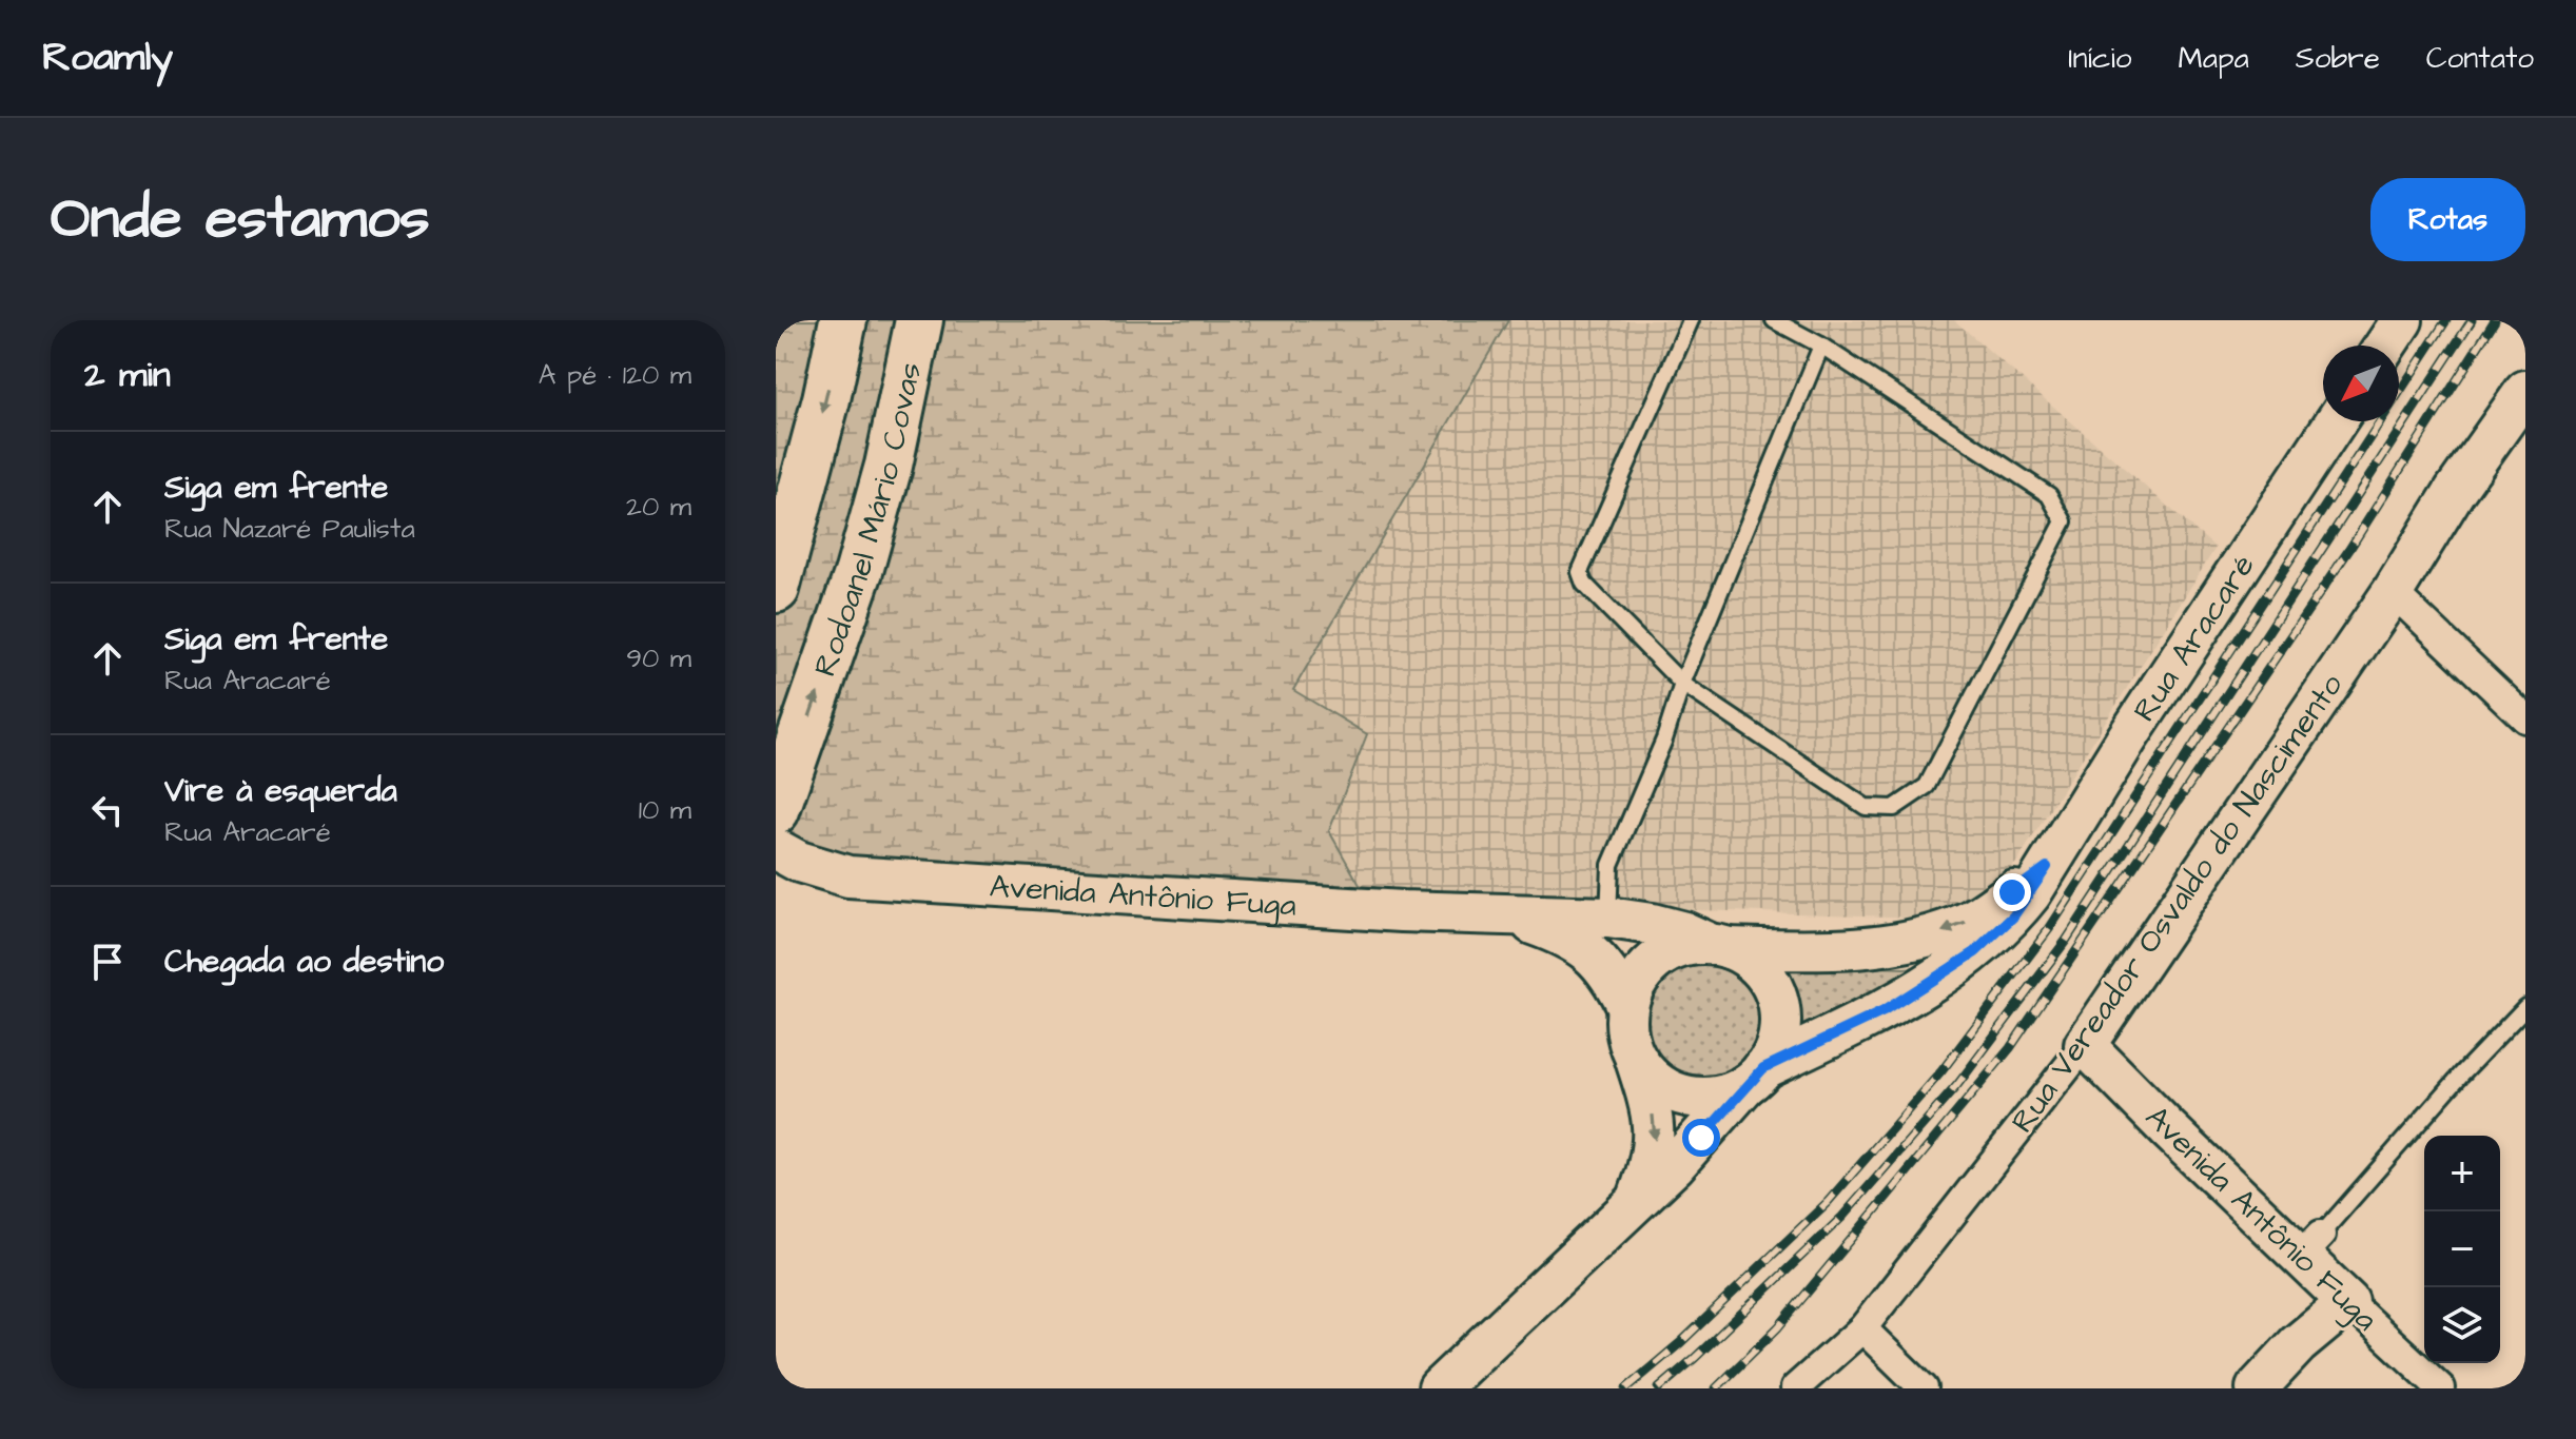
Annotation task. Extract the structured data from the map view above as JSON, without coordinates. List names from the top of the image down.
{
  "streets": {
    "highway": ["Rodoanel Mário Covas"],
    "main road": ["Rua Aracaré", "Avenida Antônio Fuga", "Rua Vereador Osvaldo do Nascimento"]
  },
  "crossings": [
    ["Rua Aracaré", "Avenida Antônio Fuga"],
    ["Avenida Antônio Fuga", "Rua Vereador Osvaldo do Nascimento"]
  ],
  "north": "bottom left",
  "page": {
    "header": "Roamly",
    "nav": [
      "Início",
      "Mapa",
      "Sobre",
      "Contato"
    ],
    "title": "Onde estamos",
    "buttons": "Rotas",
    "heading": ["2 min", "A pé · 120 m"],
    "list": [
      ["Siga em frente", "Rua Nazaré Paulista", "20 m"],
      ["Siga em frente", "Rua Aracaré", "90 m"],
      ["Vire à esquerda", "Rua Aracaré", "10 m"],
      "Chegada ao destino"
    ],
    "map_buttons": ["+", "−"]
  }
}
